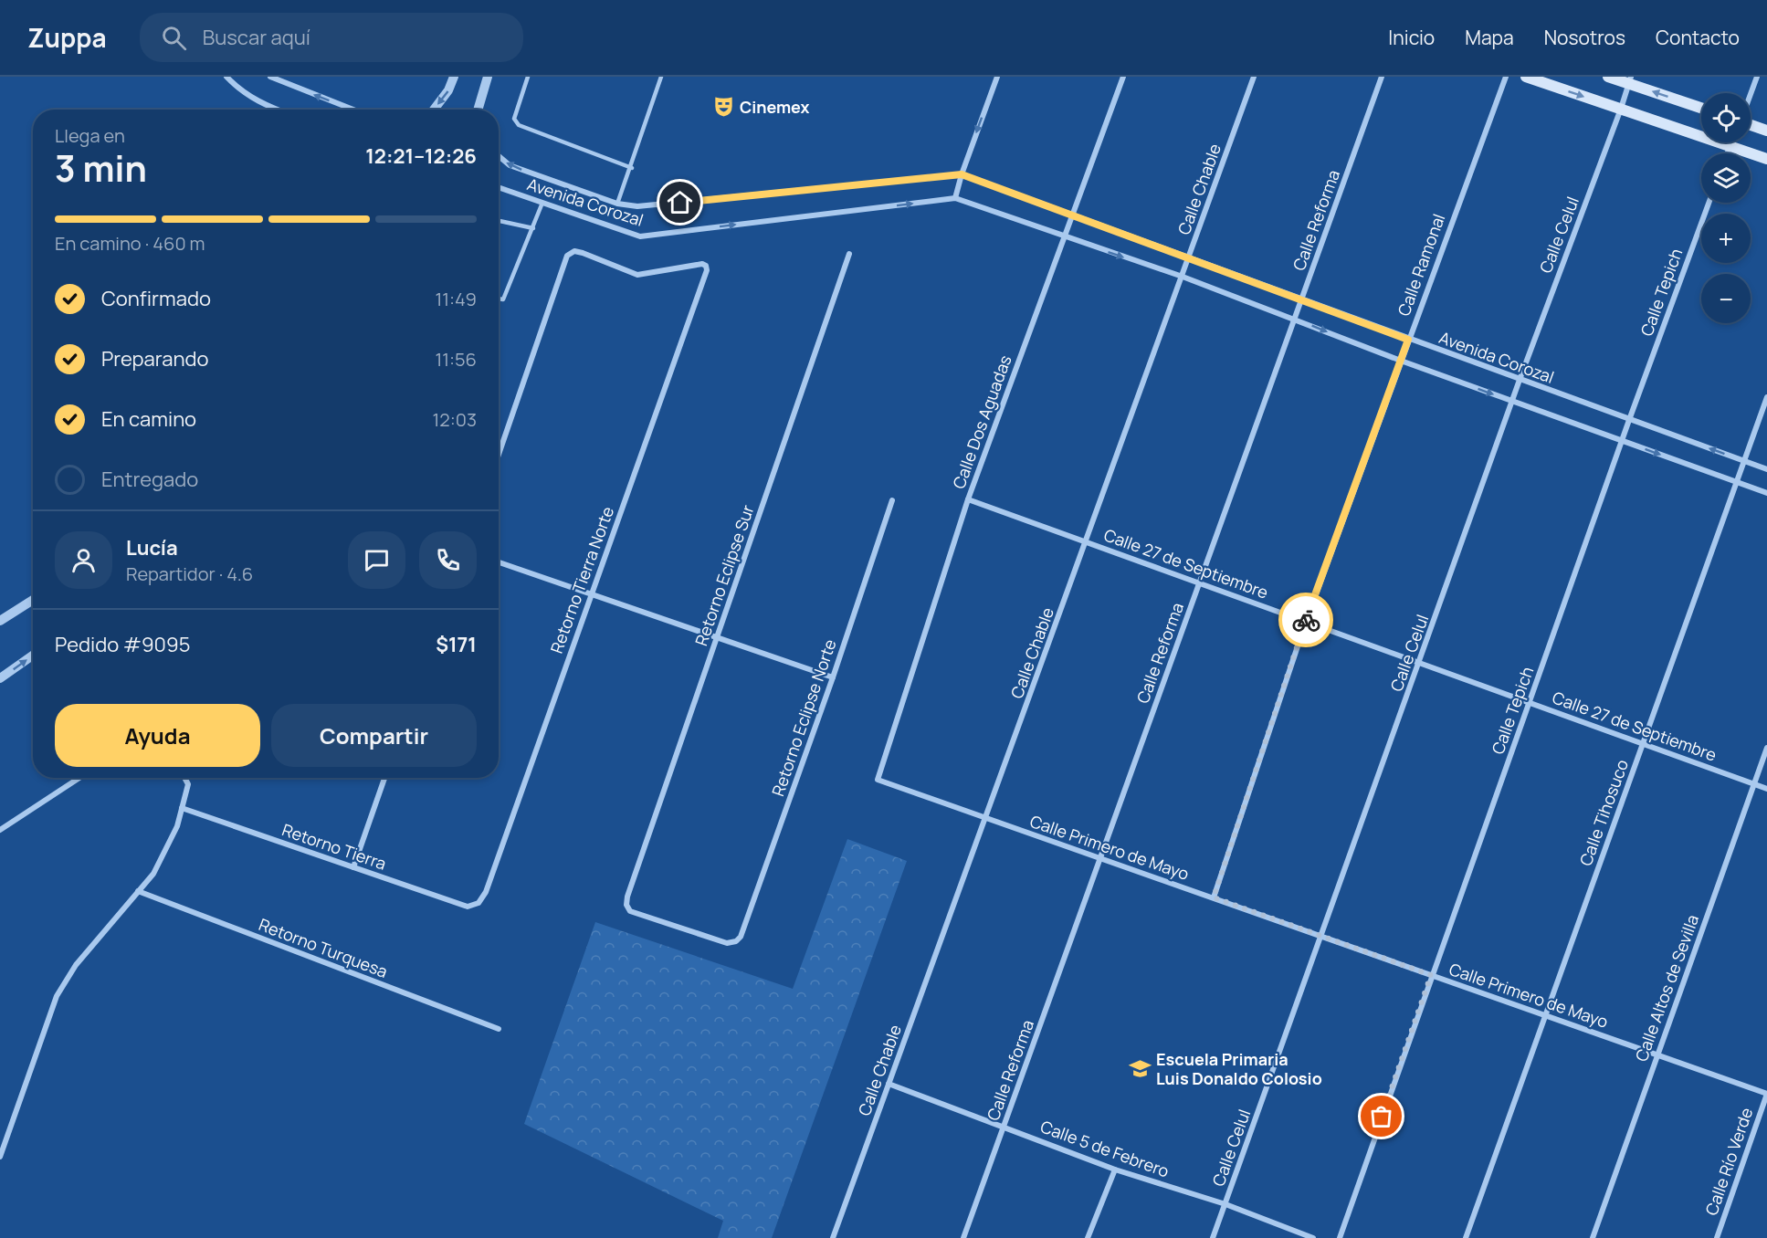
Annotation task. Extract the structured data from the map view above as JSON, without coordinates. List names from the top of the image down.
{
  "streets": {
    "street": [
      "Calle Chable",
      "Avenida Corozal",
      "Calle Reforma",
      "Calle Celul",
      "Calle Ramonal",
      "Calle Tepich",
      "Calle Dos Aguadas",
      "Calle 27 de Septiembre",
      "Retorno Eclipse Sur",
      "Retorno Tierra Norte",
      "Retorno Eclipse Norte",
      "Calle Tihosuco",
      "Retorno Tierra",
      "Calle Primero de Mayo",
      "Retorno Turquesa",
      "Calle Altos de Sevilla",
      "Calle 5 de Febrero",
      "Calle Río Verde"
    ]
  },
  "crossings": [
    ["Calle Chable", "Avenida Corozal"],
    ["Calle Chable", "Calle 27 de Septiembre"],
    ["Calle Chable", "Calle Primero de Mayo"],
    ["Calle Chable", "Calle 5 de Febrero"],
    ["Avenida Corozal", "Calle Reforma"],
    ["Avenida Corozal", "Calle Celul"],
    ["Avenida Corozal", "Calle Ramonal"],
    ["Avenida Corozal", "Calle Tepich"],
    ["Avenida Corozal", "Calle Dos Aguadas"],
    ["Avenida Corozal", "Calle Tihosuco"],
    ["Calle Reforma", "Calle 27 de Septiembre"],
    ["Calle Reforma", "Calle Primero de Mayo"],
    ["Calle Reforma", "Calle 5 de Febrero"],
    ["Calle Celul", "Calle 27 de Septiembre"],
    ["Calle Celul", "Calle Primero de Mayo"],
    ["Calle Celul", "Calle 5 de Febrero"],
    ["Calle Ramonal", "Calle 27 de Septiembre"],
    ["Calle Ramonal", "Calle Primero de Mayo"],
    ["Calle Tepich", "Calle 27 de Septiembre"],
    ["Calle Tepich", "Calle Primero de Mayo"],
    ["Calle Dos Aguadas", "Calle 27 de Septiembre"],
    ["Calle Dos Aguadas", "Calle Primero de Mayo"],
    ["Calle 27 de Septiembre", "Calle Tihosuco"],
    ["Calle 27 de Septiembre", "Calle Altos de Sevilla"],
    ["Retorno Eclipse Sur", "Retorno Eclipse Norte"],
    ["Retorno Tierra Norte", "Retorno Tierra"],
    ["Calle Tihosuco", "Calle Primero de Mayo"],
    ["Calle Primero de Mayo", "Calle Altos de Sevilla"],
    ["Calle Primero de Mayo", "Calle Río Verde"]
  ],
  "places": {
    "theatre": ["Cinemex"],
    "school or university": ["Escuela Primaria Luis Donaldo Colosio"]
  },
  "page": {
    "header": "Zuppa",
    "search": "Buscar aquí",
    "nav": [
      "Inicio",
      "Mapa",
      "Nosotros",
      "Contacto"
    ],
    "map_buttons": ["+", "−"],
    "heading": ["3 min", "Llega en", "12:21–12:26"],
    "panel": [
      "Lucía",
      "Repartidor · 4.6",
      "Pedido #9095",
      "$171"
    ],
    "bar": "En camino · 460 m",
    "list": [
      ["Confirmado", "11:49"],
      ["Preparando", "11:56"],
      ["En camino", "12:03"],
      "Entregado"
    ],
    "buttons": ["Ayuda", "Compartir"]
  }
}
